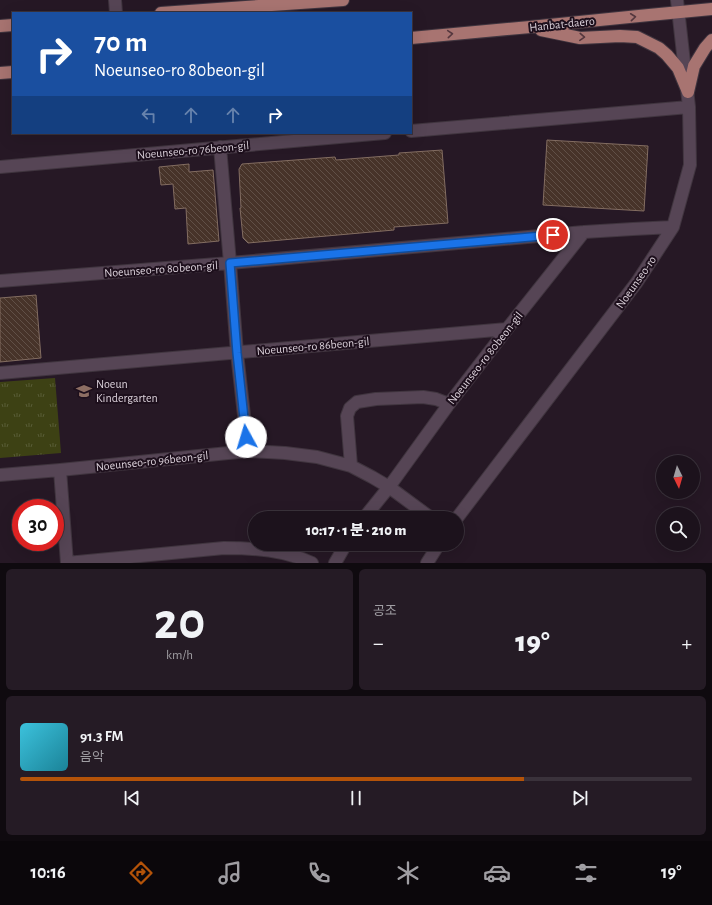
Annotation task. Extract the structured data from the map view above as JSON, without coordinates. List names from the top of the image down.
{
  "streets": {
    "main road": ["Hanbat-daero"],
    "street": [
      "Noeunseo-ro 76beon-gil",
      "Noeunseo-ro 80beon-gil",
      "Noeunseo-ro",
      "Noeunseo-ro 86beon-gil",
      "Noeunseo-ro 96beon-gil"
    ]
  },
  "crossings": [
    ["Hanbat-daero", "Noeunseo-ro"],
    ["Noeunseo-ro 80beon-gil", "Noeunseo-ro"],
    ["Noeunseo-ro 80beon-gil", "Noeunseo-ro 86beon-gil"],
    ["Noeunseo-ro 80beon-gil", "Noeunseo-ro 96beon-gil"]
  ],
  "one_way": ["Hanbat-daero"],
  "places": {
    "school or university": ["Noeun Kindergarten"]
  },
  "north": "bottom",
  "page": {
    "turn": ["70 m", "Noeunseo-ro 80beon-gil"],
    "limit": "30",
    "trip": "10:17 · 1 분 · 210 m",
    "tile": [
      ["20", "km/h"],
      "공조"
    ],
    "heat": ["−", "19°", "+"],
    "song": ["91.3 FM", "음악"],
    "tabs": ["10:16", "19°"]
  }
}
